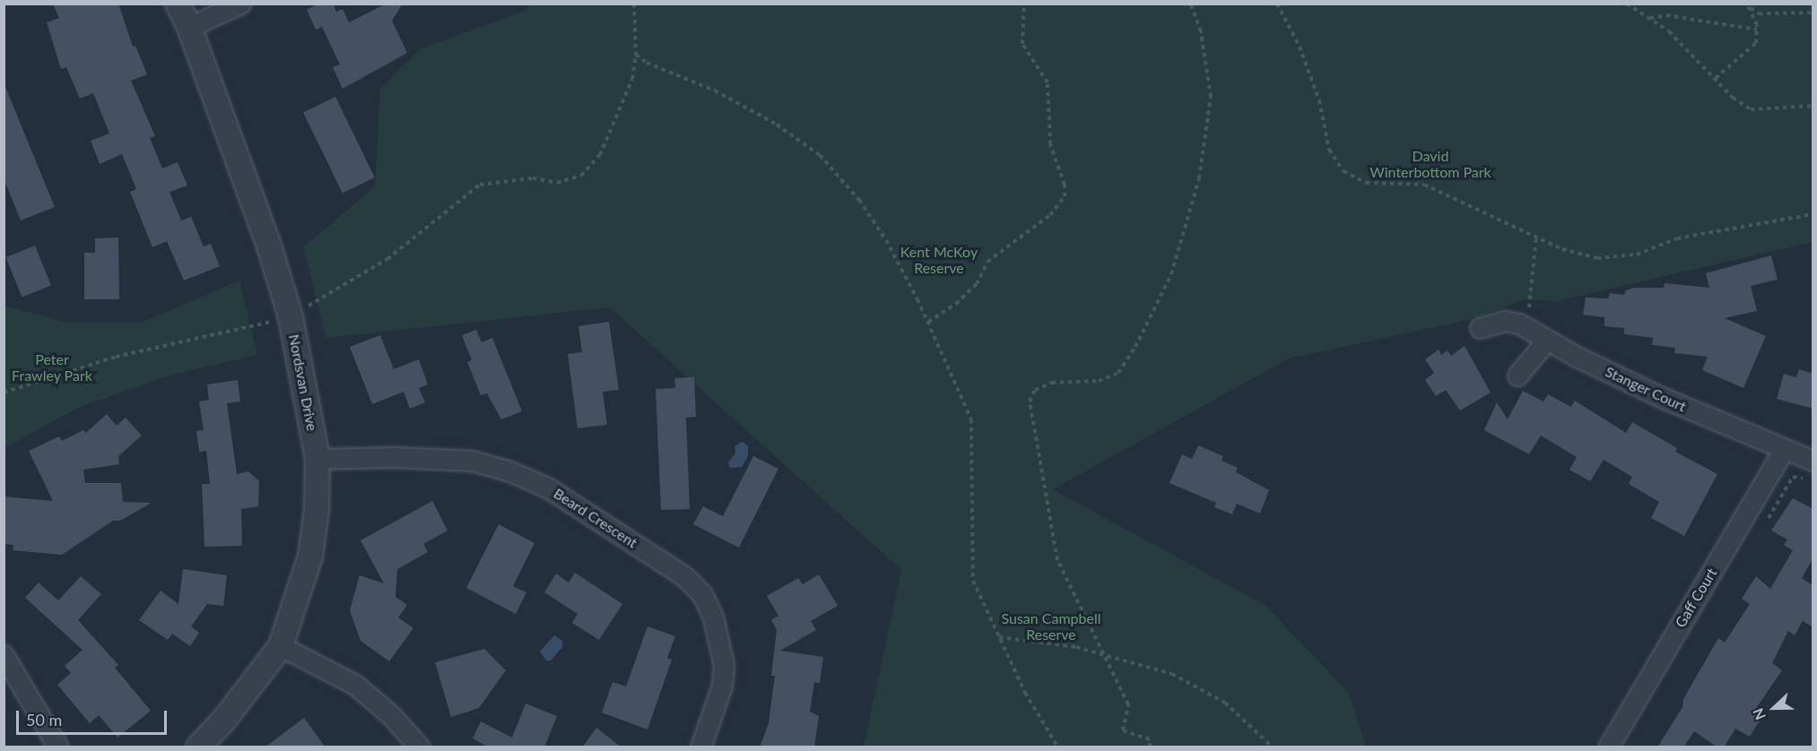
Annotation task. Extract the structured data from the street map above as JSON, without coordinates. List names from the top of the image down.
{
  "streets": {
    "street": [
      "Nordsvan Drive",
      "Stanger Court",
      "Beard Crescent",
      "Gaff Court"
    ]
  },
  "crossings": [
    ["Nordsvan Drive", "Beard Crescent"],
    ["Stanger Court", "Gaff Court"]
  ],
  "parks": [
    "David Winterbottom Park",
    "Kent McKoy Reserve",
    "Peter Frawley Park",
    "Susan Campbell Reserve"
  ],
  "scale_bar": "50 m",
  "north": "left"
}
